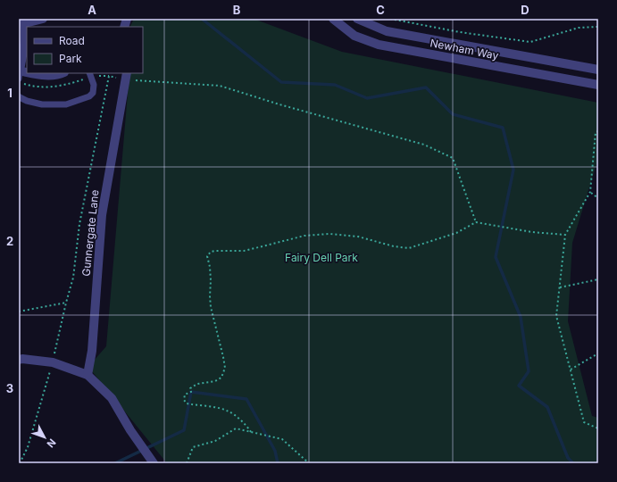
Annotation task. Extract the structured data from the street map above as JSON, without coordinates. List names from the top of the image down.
{
  "streets": {
    "street": ["Newham Way", "Gunnergate Lane"]
  },
  "parks": ["Fairy Dell Park"],
  "legend": ["Road", "Park"],
  "north": "bottom right",
  "grid": {
    "columns": [
      "A",
      "B",
      "C",
      "D"
    ],
    "rows": ["1", "2", "3"]
  }
}
